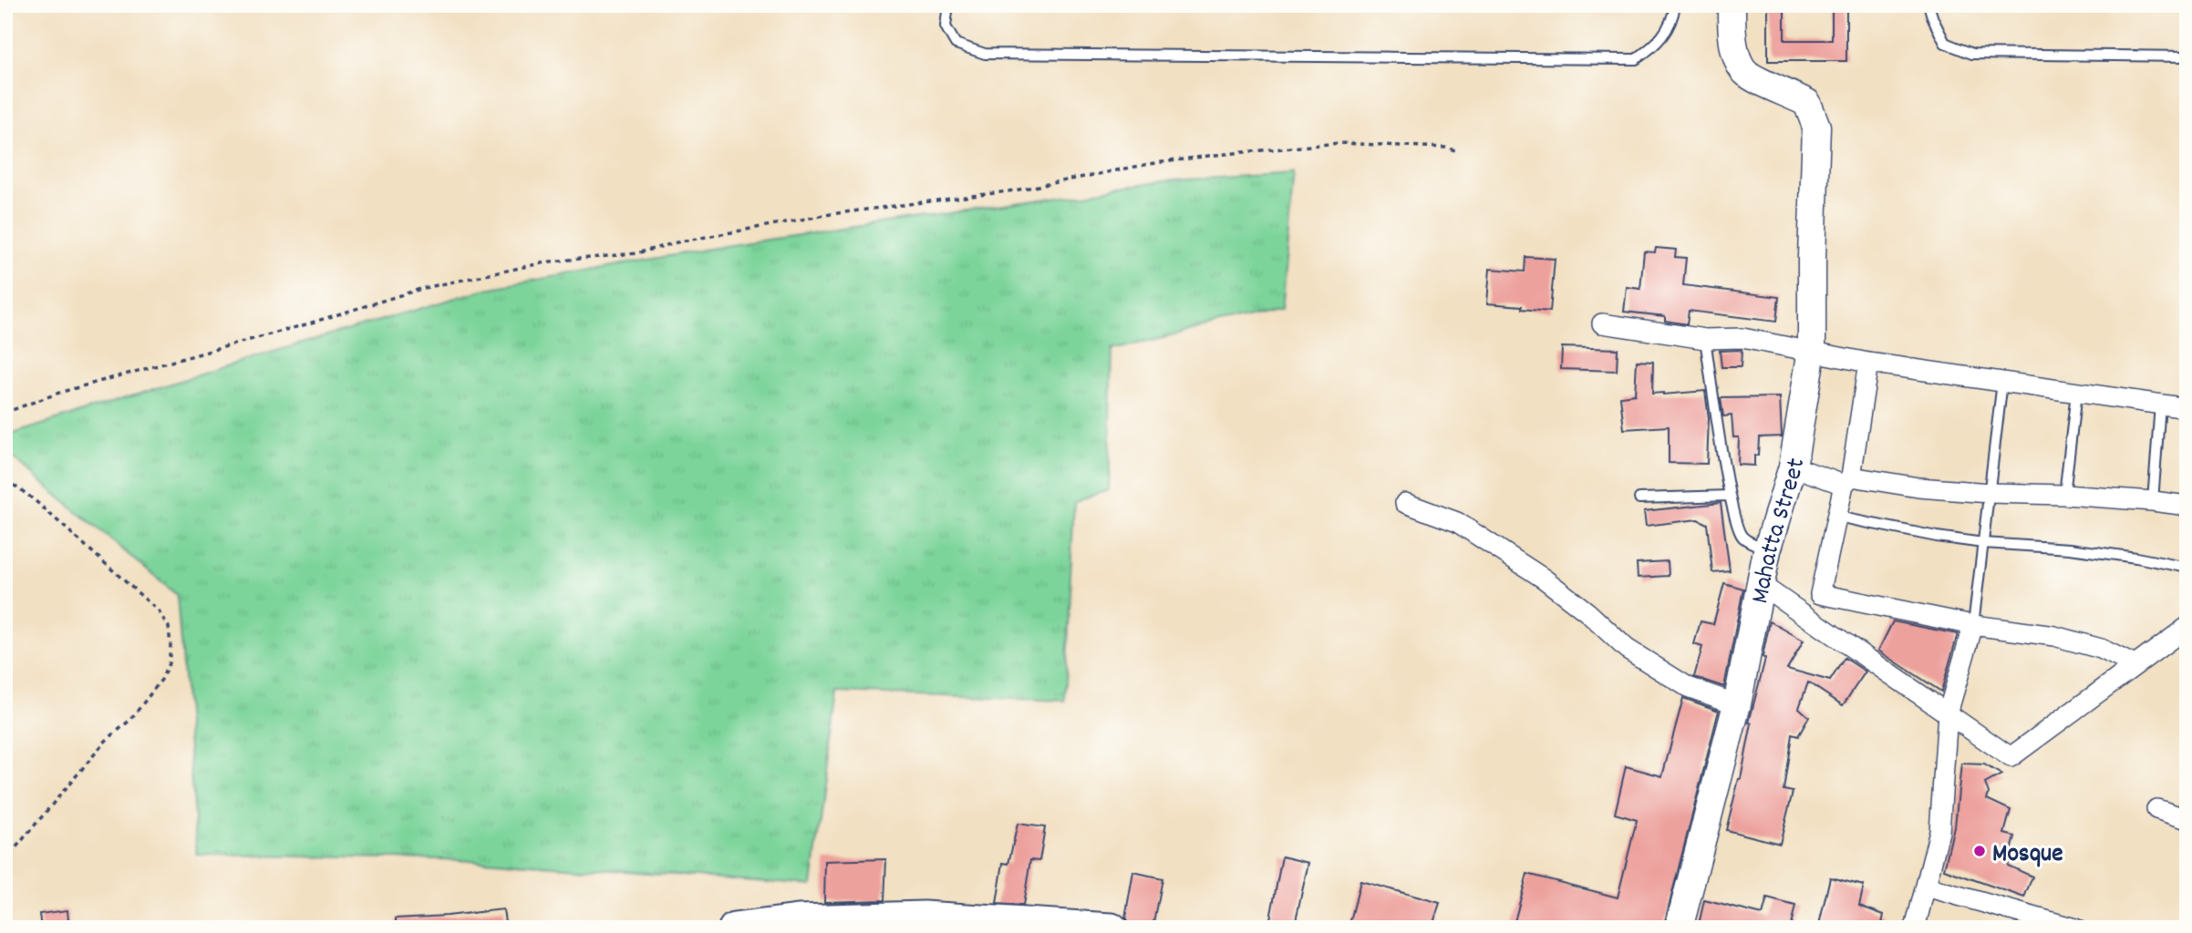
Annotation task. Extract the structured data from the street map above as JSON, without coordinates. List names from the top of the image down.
{
  "streets": {
    "main road": ["Mahatta Street"]
  },
  "places": ["Mosque"]
}
